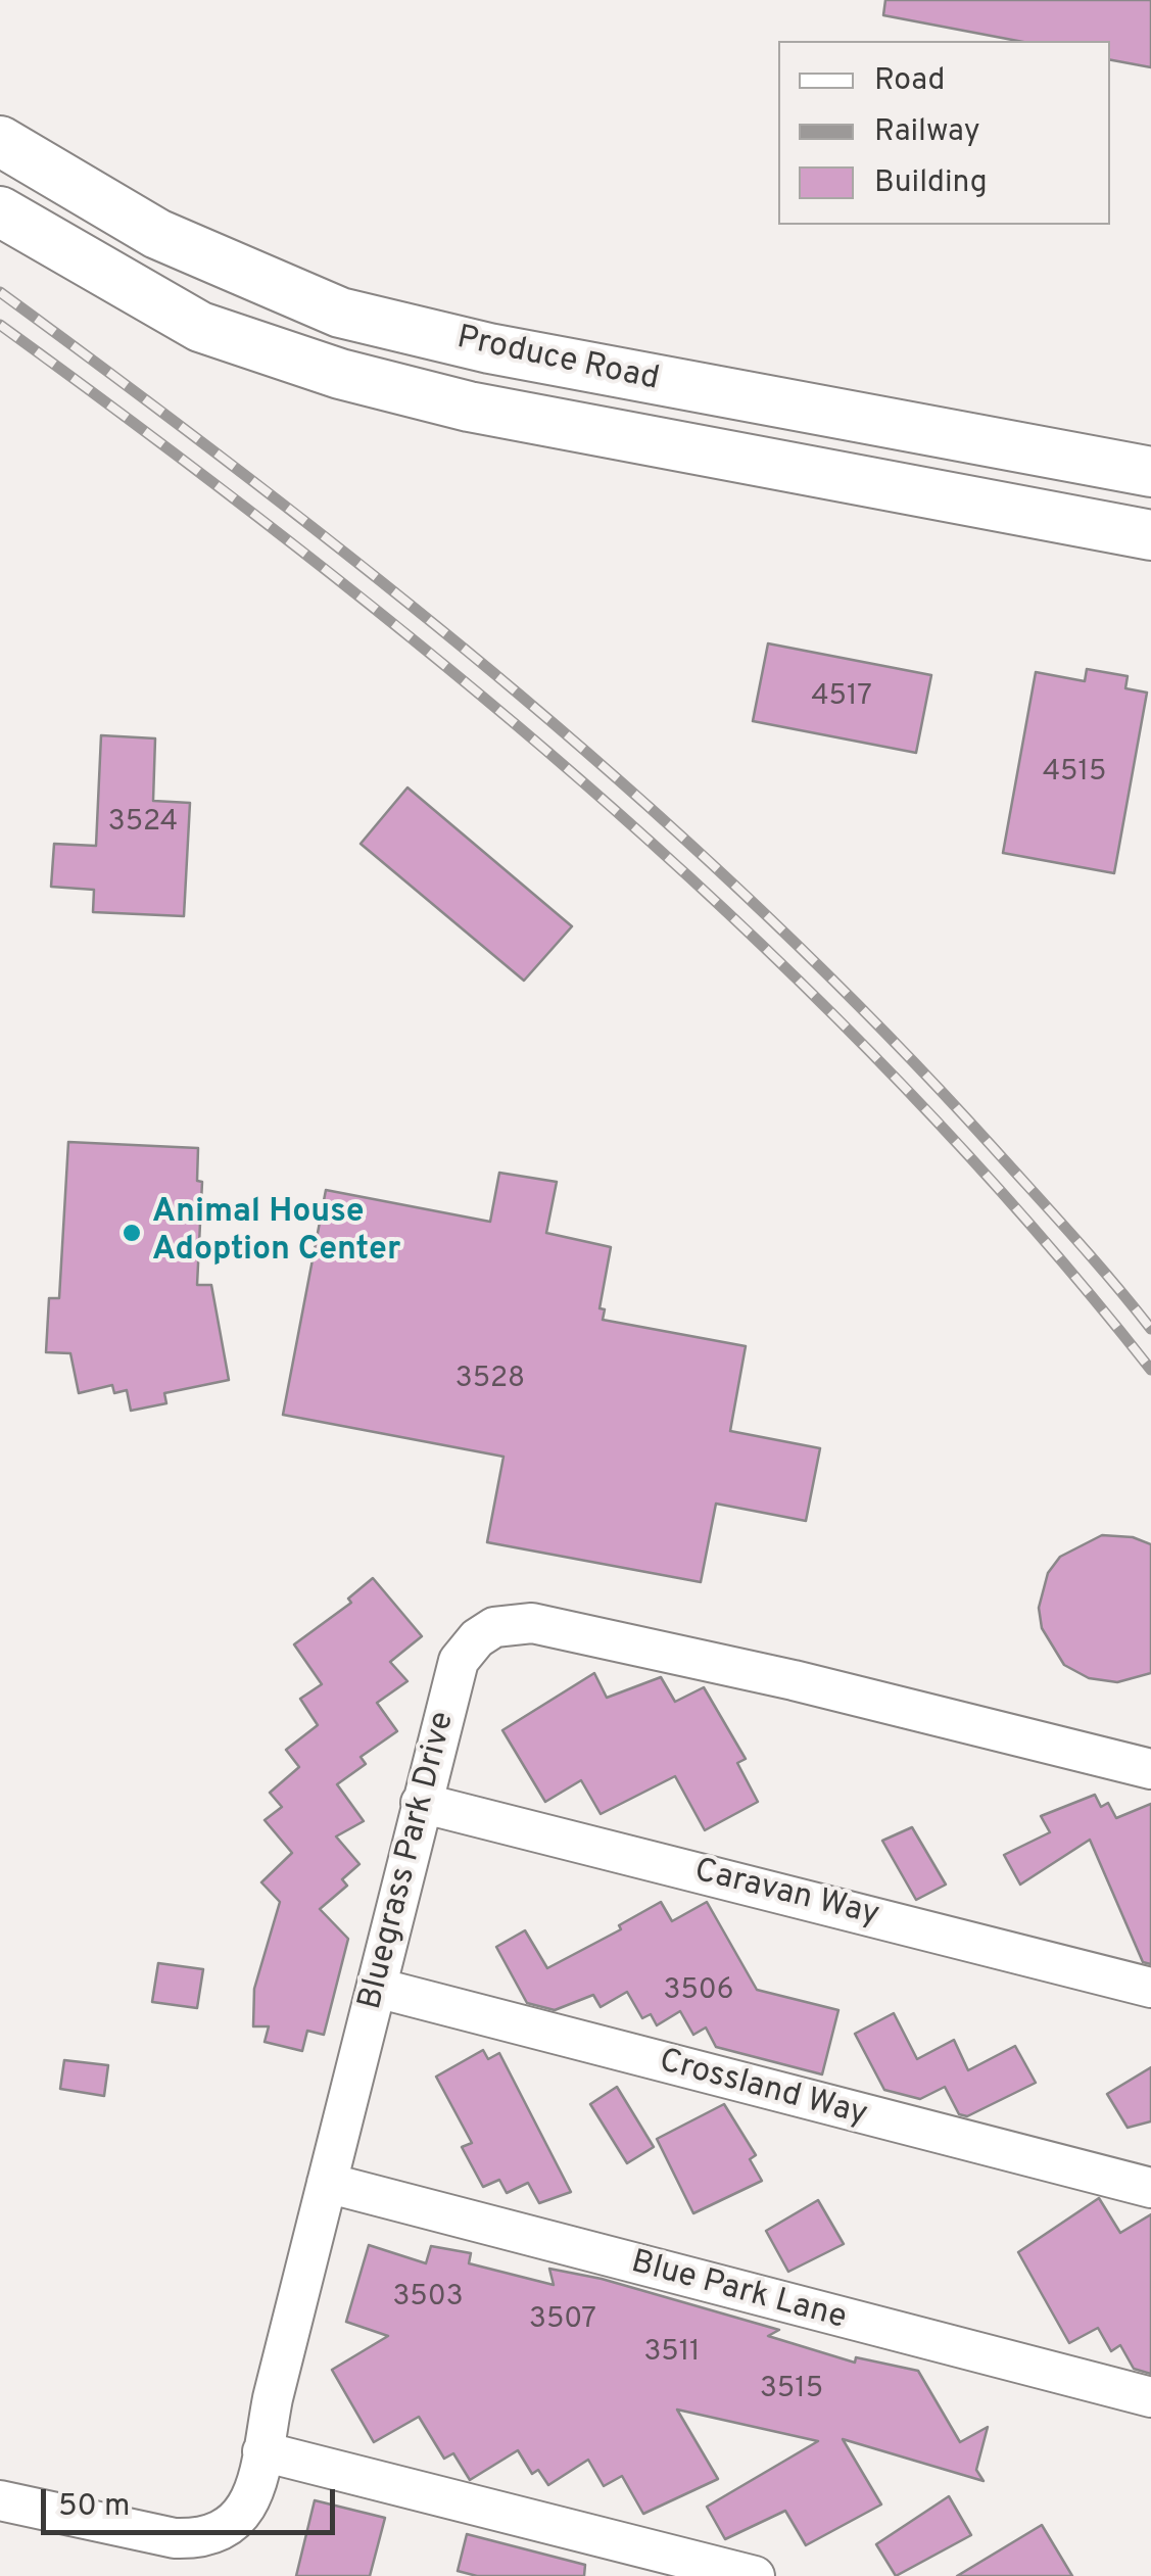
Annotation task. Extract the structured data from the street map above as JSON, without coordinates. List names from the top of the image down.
{
  "streets": {
    "street": [
      "Produce Road",
      "Bluegrass Park Drive",
      "Caravan Way",
      "Crossland Way",
      "Blue Park Lane"
    ]
  },
  "crossings": [
    ["Bluegrass Park Drive", "Caravan Way"],
    ["Bluegrass Park Drive", "Crossland Way"],
    ["Bluegrass Park Drive", "Blue Park Lane"]
  ],
  "places": ["Animal House Adoption Center"],
  "house_numbers": [
    "4517",
    "4515",
    "3524",
    "3528",
    "3506",
    "3503",
    "3507",
    "3511",
    "3515"
  ],
  "legend": ["Road", "Railway", "Building"],
  "scale_bar": "50 m"
}
